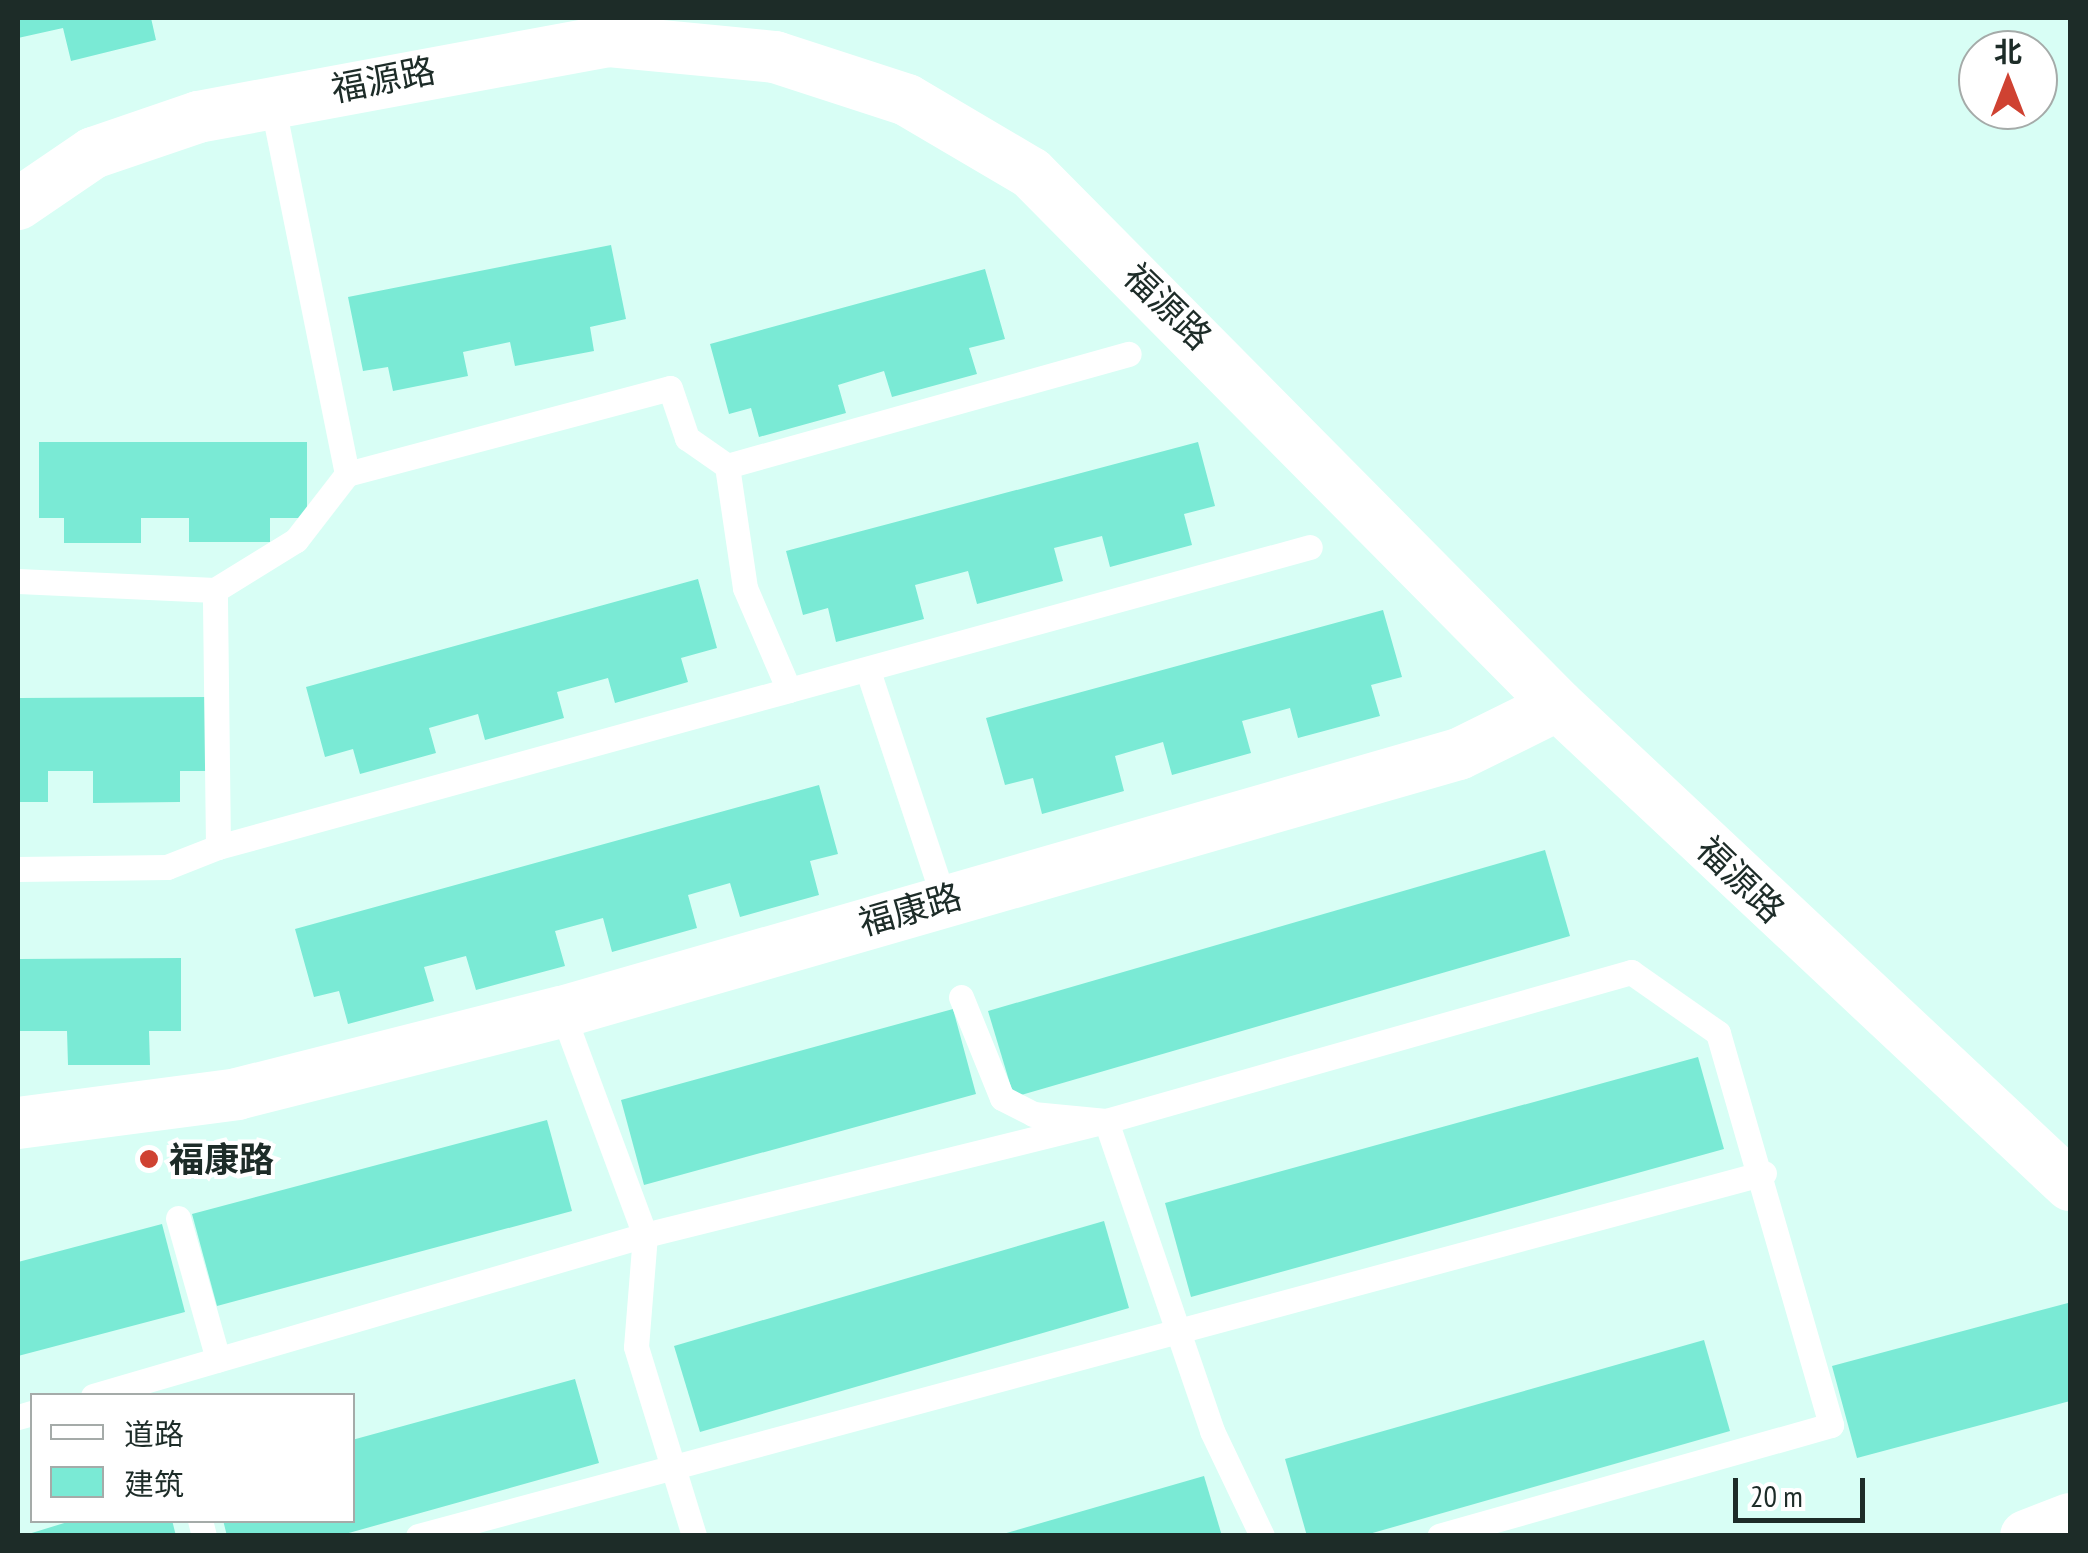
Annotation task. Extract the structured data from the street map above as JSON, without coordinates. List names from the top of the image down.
{
  "streets": {
    "street": ["福源路", "福康路"]
  },
  "crossings": [
    ["福源路", "福康路"]
  ],
  "places": ["福康路"],
  "legend": ["道路", "建筑"],
  "scale_bar": "20 m",
  "north": "top"
}
